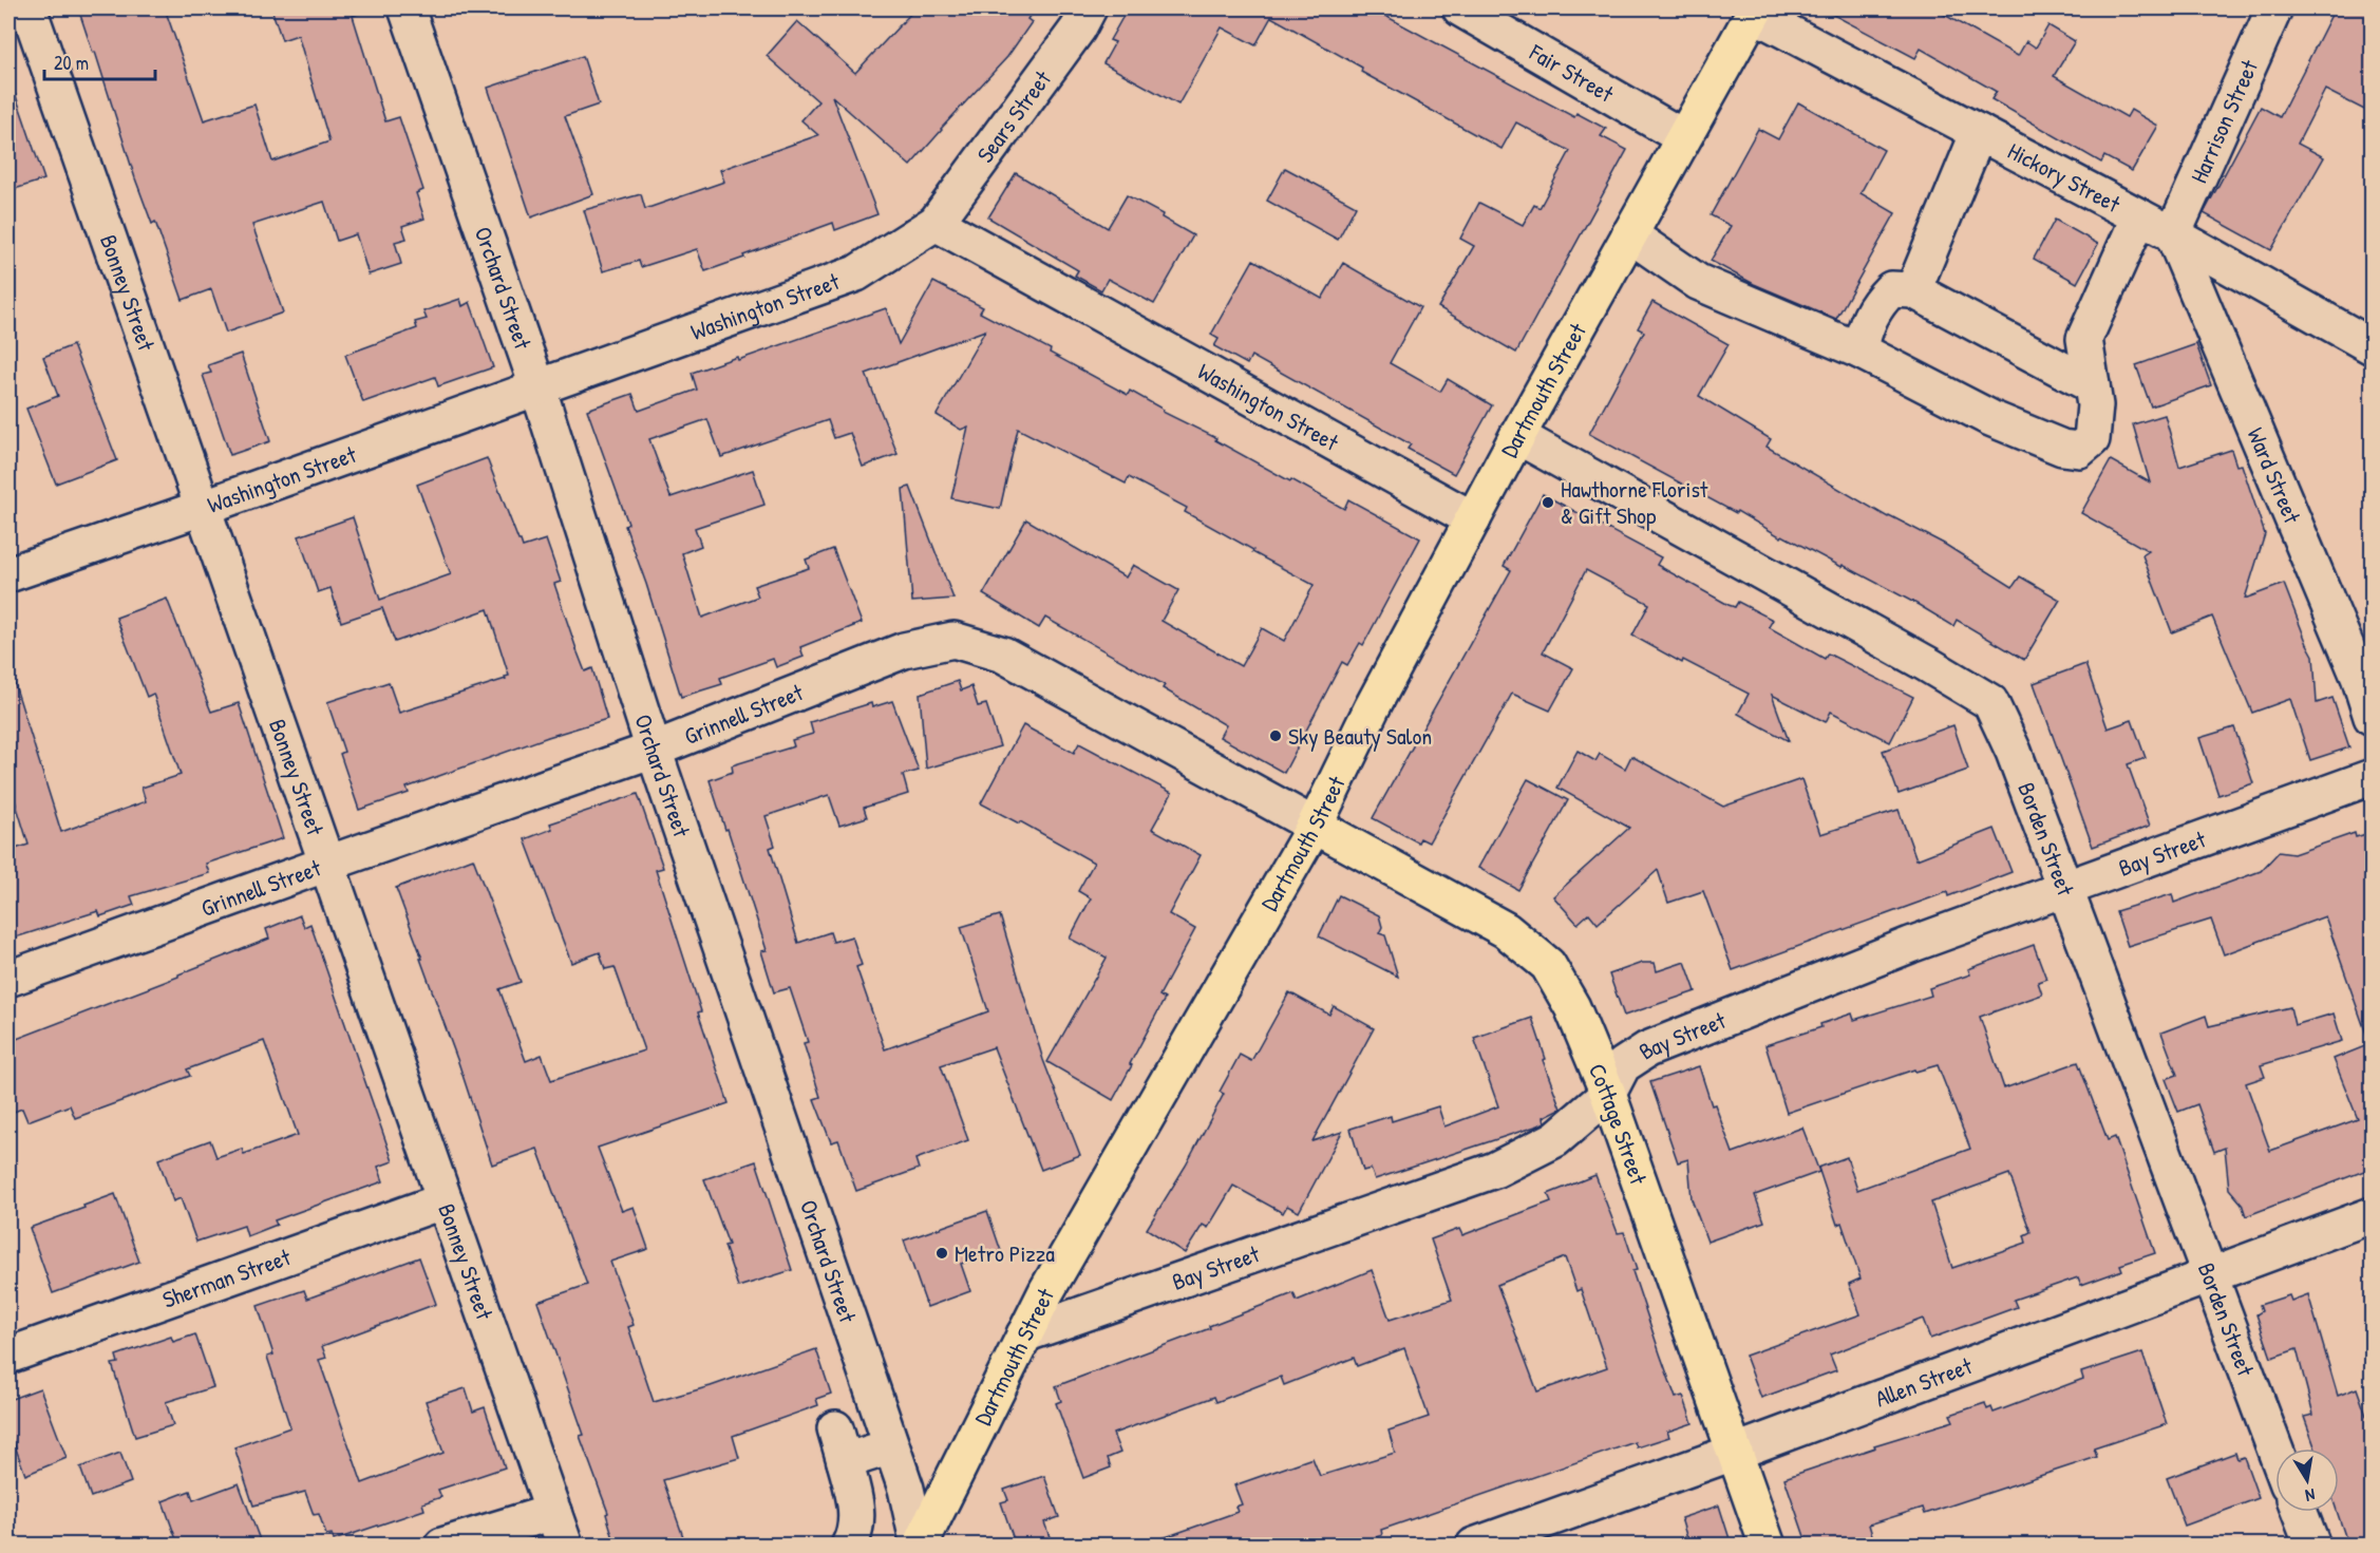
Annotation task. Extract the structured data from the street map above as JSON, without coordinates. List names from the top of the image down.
{
  "streets": {
    "main road": ["Dartmouth Street", "Cottage Street"],
    "street": [
      "Fair Street",
      "Sears Street",
      "Harrison Street",
      "Hickory Street",
      "Orchard Street",
      "Bonney Street",
      "Washington Street",
      "Ward Street",
      "Grinnell Street",
      "Borden Street",
      "Bay Street",
      "Sherman Street",
      "Allen Street"
    ]
  },
  "crossings": [
    ["Fair Street", "Dartmouth Street"],
    ["Sears Street", "Washington Street"],
    ["Harrison Street", "Hickory Street"],
    ["Harrison Street", "Ward Street"],
    ["Hickory Street", "Dartmouth Street"],
    ["Hickory Street", "Ward Street"],
    ["Orchard Street", "Washington Street"],
    ["Orchard Street", "Dartmouth Street"],
    ["Orchard Street", "Grinnell Street"],
    ["Bonney Street", "Washington Street"],
    ["Bonney Street", "Grinnell Street"],
    ["Bonney Street", "Sherman Street"],
    ["Washington Street", "Dartmouth Street"],
    ["Dartmouth Street", "Grinnell Street"],
    ["Dartmouth Street", "Borden Street"],
    ["Dartmouth Street", "Bay Street"],
    ["Dartmouth Street", "Cottage Street"],
    ["Grinnell Street", "Cottage Street"],
    ["Borden Street", "Bay Street"],
    ["Borden Street", "Allen Street"],
    ["Bay Street", "Cottage Street"],
    ["Cottage Street", "Allen Street"]
  ],
  "places": ["Hawthorne Florist & Gift Shop", "Sky Beauty Salon", "Metro Pizza"],
  "scale_bar": "20 m",
  "north": "bottom"
}
